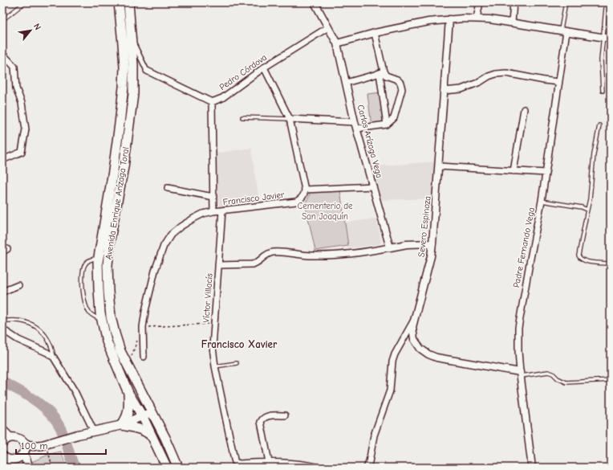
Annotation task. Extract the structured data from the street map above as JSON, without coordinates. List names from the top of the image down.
{
  "streets": {
    "main road": ["Avenida Enrique Arízaga Toral"],
    "street": [
      "Pedro Córdova",
      "Carlos Arízaga Vega",
      "Francisco Javier",
      "Severo Espinoza",
      "Padre Fernando Vega",
      "Víctor Villacís"
    ]
  },
  "crossings": [
    ["Pedro Córdova", "Carlos Arízaga Vega"],
    ["Francisco Javier", "Víctor Villacís"],
    ["Severo Espinoza", "Padre Fernando Vega"]
  ],
  "districts": ["Francisco Xavier"],
  "parks": ["Cementerio de San Joaquín"],
  "scale_bar": "100 m",
  "north": "top right"
}
